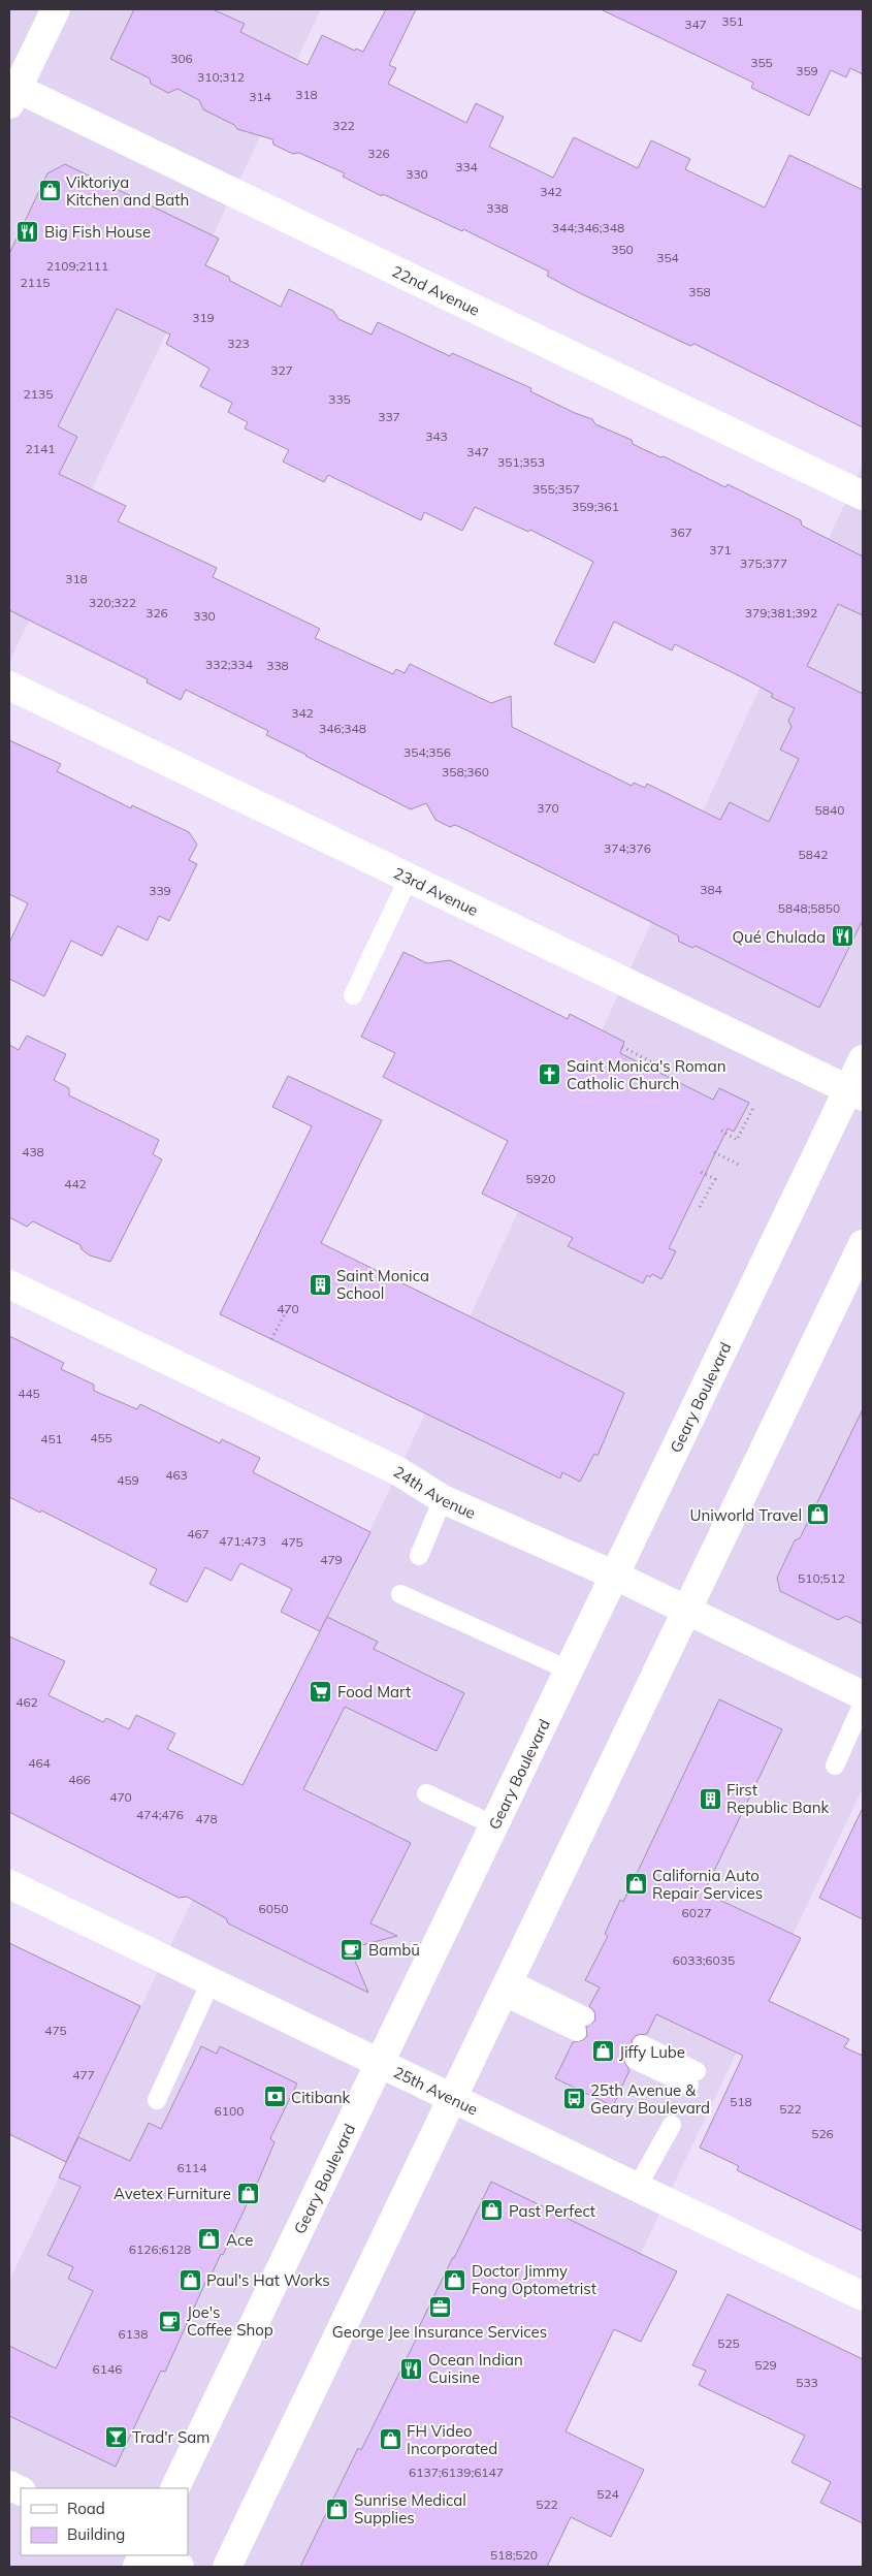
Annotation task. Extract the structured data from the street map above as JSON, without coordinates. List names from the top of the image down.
{
  "streets": {
    "main road": [
      "22nd Avenue",
      "23rd Avenue",
      "Geary Boulevard",
      "24th Avenue",
      "25th Avenue"
    ]
  },
  "crossings": [
    ["23rd Avenue", "Geary Boulevard"],
    ["Geary Boulevard", "24th Avenue"],
    ["Geary Boulevard", "25th Avenue"]
  ],
  "places": {
    "shop": [
      "Viktoriya Kitchen and Bath",
      "Uniworld Travel",
      "California Auto Repair Services",
      "Jiffy Lube",
      "Avetex Furniture",
      "Past Perfect",
      "Ace",
      "Paul's Hat Works",
      "Doctor Jimmy Fong Optometrist",
      "FH Video Incorporated",
      "Sunrise Medical Supplies"
    ],
    "restaurant": ["Big Fish House", "Qué Chulada", "Ocean Indian Cuisine"],
    "church": ["Saint Monica's Roman Catholic Church"],
    "building": ["Saint Monica School", "First Republic Bank"],
    "supermarket": ["Food Mart"],
    "cafe": ["Bambū", "Joe's Coffee Shop"],
    "bank": ["Citibank"],
    "bus stop": ["25th Avenue & Geary Boulevard"],
    "office": ["George Jee Insurance Services"],
    "bar": ["Trad'r Sam"]
  },
  "house_numbers": [
    "351",
    "347",
    "306",
    "355",
    "359",
    "310;312",
    "318",
    "314",
    "322",
    "326",
    "334",
    "330",
    "342",
    "338",
    "344;346;348",
    "350",
    "354",
    "2109;2111",
    "2115",
    "358",
    "319",
    "323",
    "327",
    "2135",
    "335",
    "337",
    "343",
    "2141",
    "347",
    "351;353",
    "355;357",
    "359;361",
    "367",
    "371",
    "375;377",
    "318",
    "320;322",
    "326",
    "379;381;392",
    "330",
    "332;334",
    "338",
    "342",
    "346;348",
    "354;356",
    "358;360",
    "370",
    "5840",
    "374;376",
    "5842",
    "384",
    "339",
    "5848;5850",
    "438",
    "5920",
    "442",
    "470",
    "445",
    "455",
    "451",
    "463",
    "459",
    "467",
    "471;473",
    "475",
    "479",
    "510;512",
    "462",
    "464",
    "466",
    "470",
    "474;476",
    "478",
    "6050",
    "6027",
    "6033;6035",
    "475",
    "477",
    "518",
    "522",
    "6100",
    "526",
    "6114",
    "6126;6128",
    "6138",
    "525",
    "529",
    "6146",
    "533",
    "6137;6139;6147",
    "524",
    "522",
    "518;520"
  ],
  "legend": ["Road", "Building"]
}
